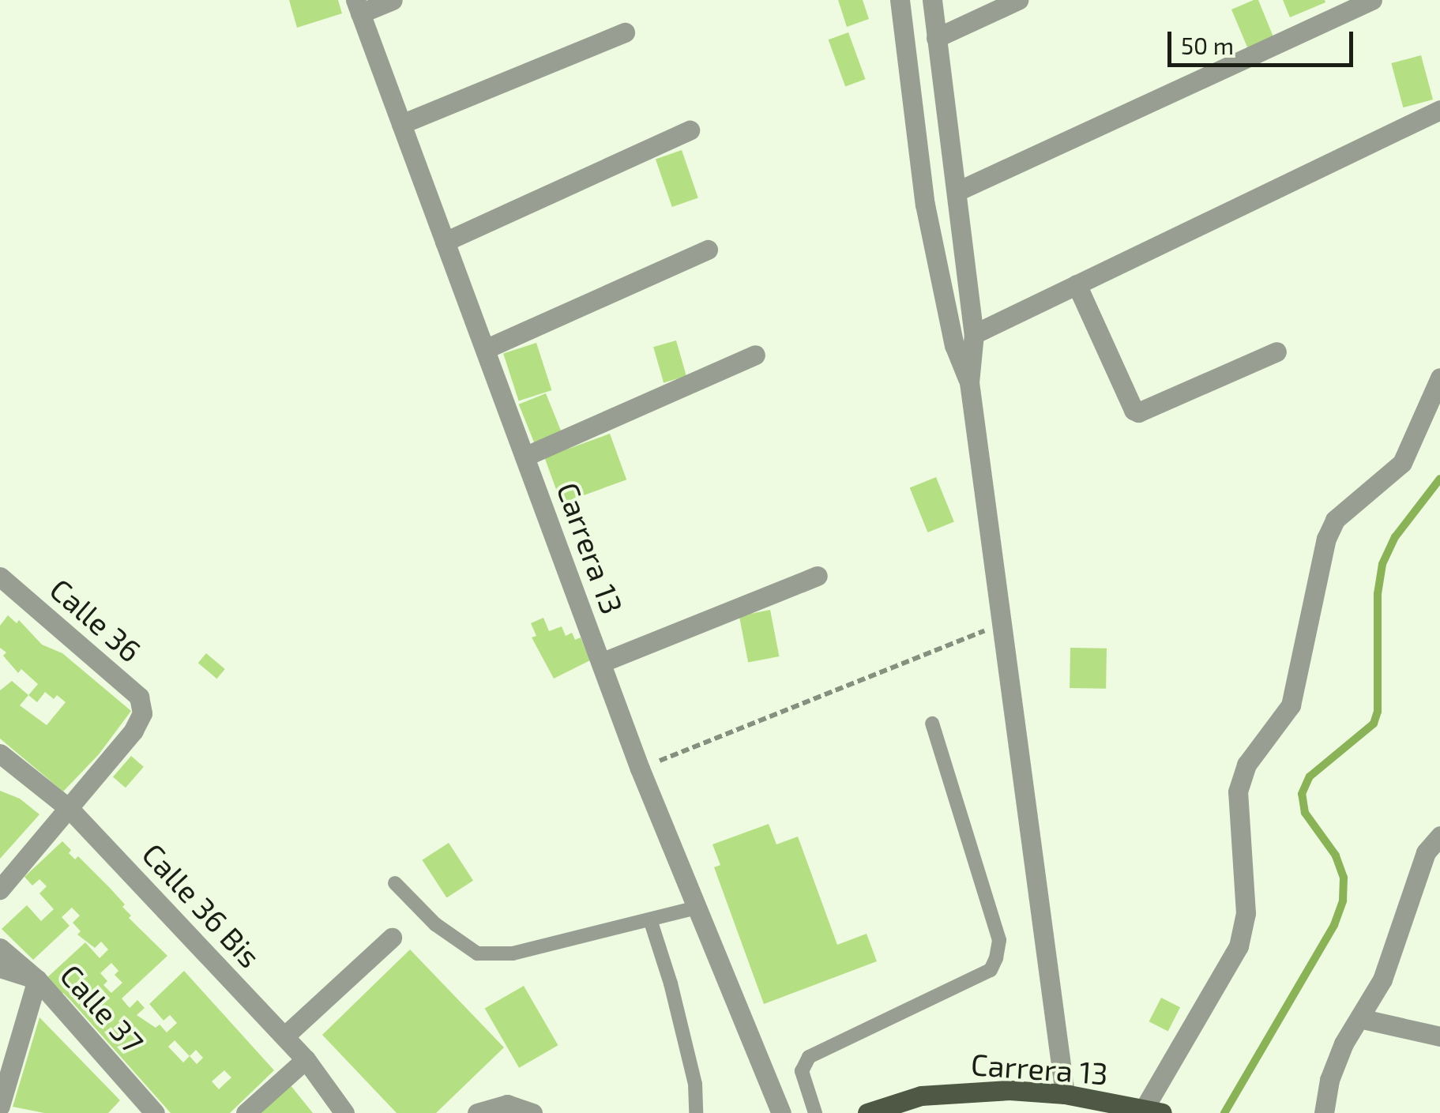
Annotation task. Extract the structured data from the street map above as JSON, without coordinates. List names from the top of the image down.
{
  "streets": {
    "main road": ["Carrera 13"],
    "street": ["Calle 36", "Calle 36 Bis", "Calle 37"]
  },
  "crossings": [
    ["Calle 36", "Calle 36 Bis"]
  ],
  "scale_bar": "50 m"
}
